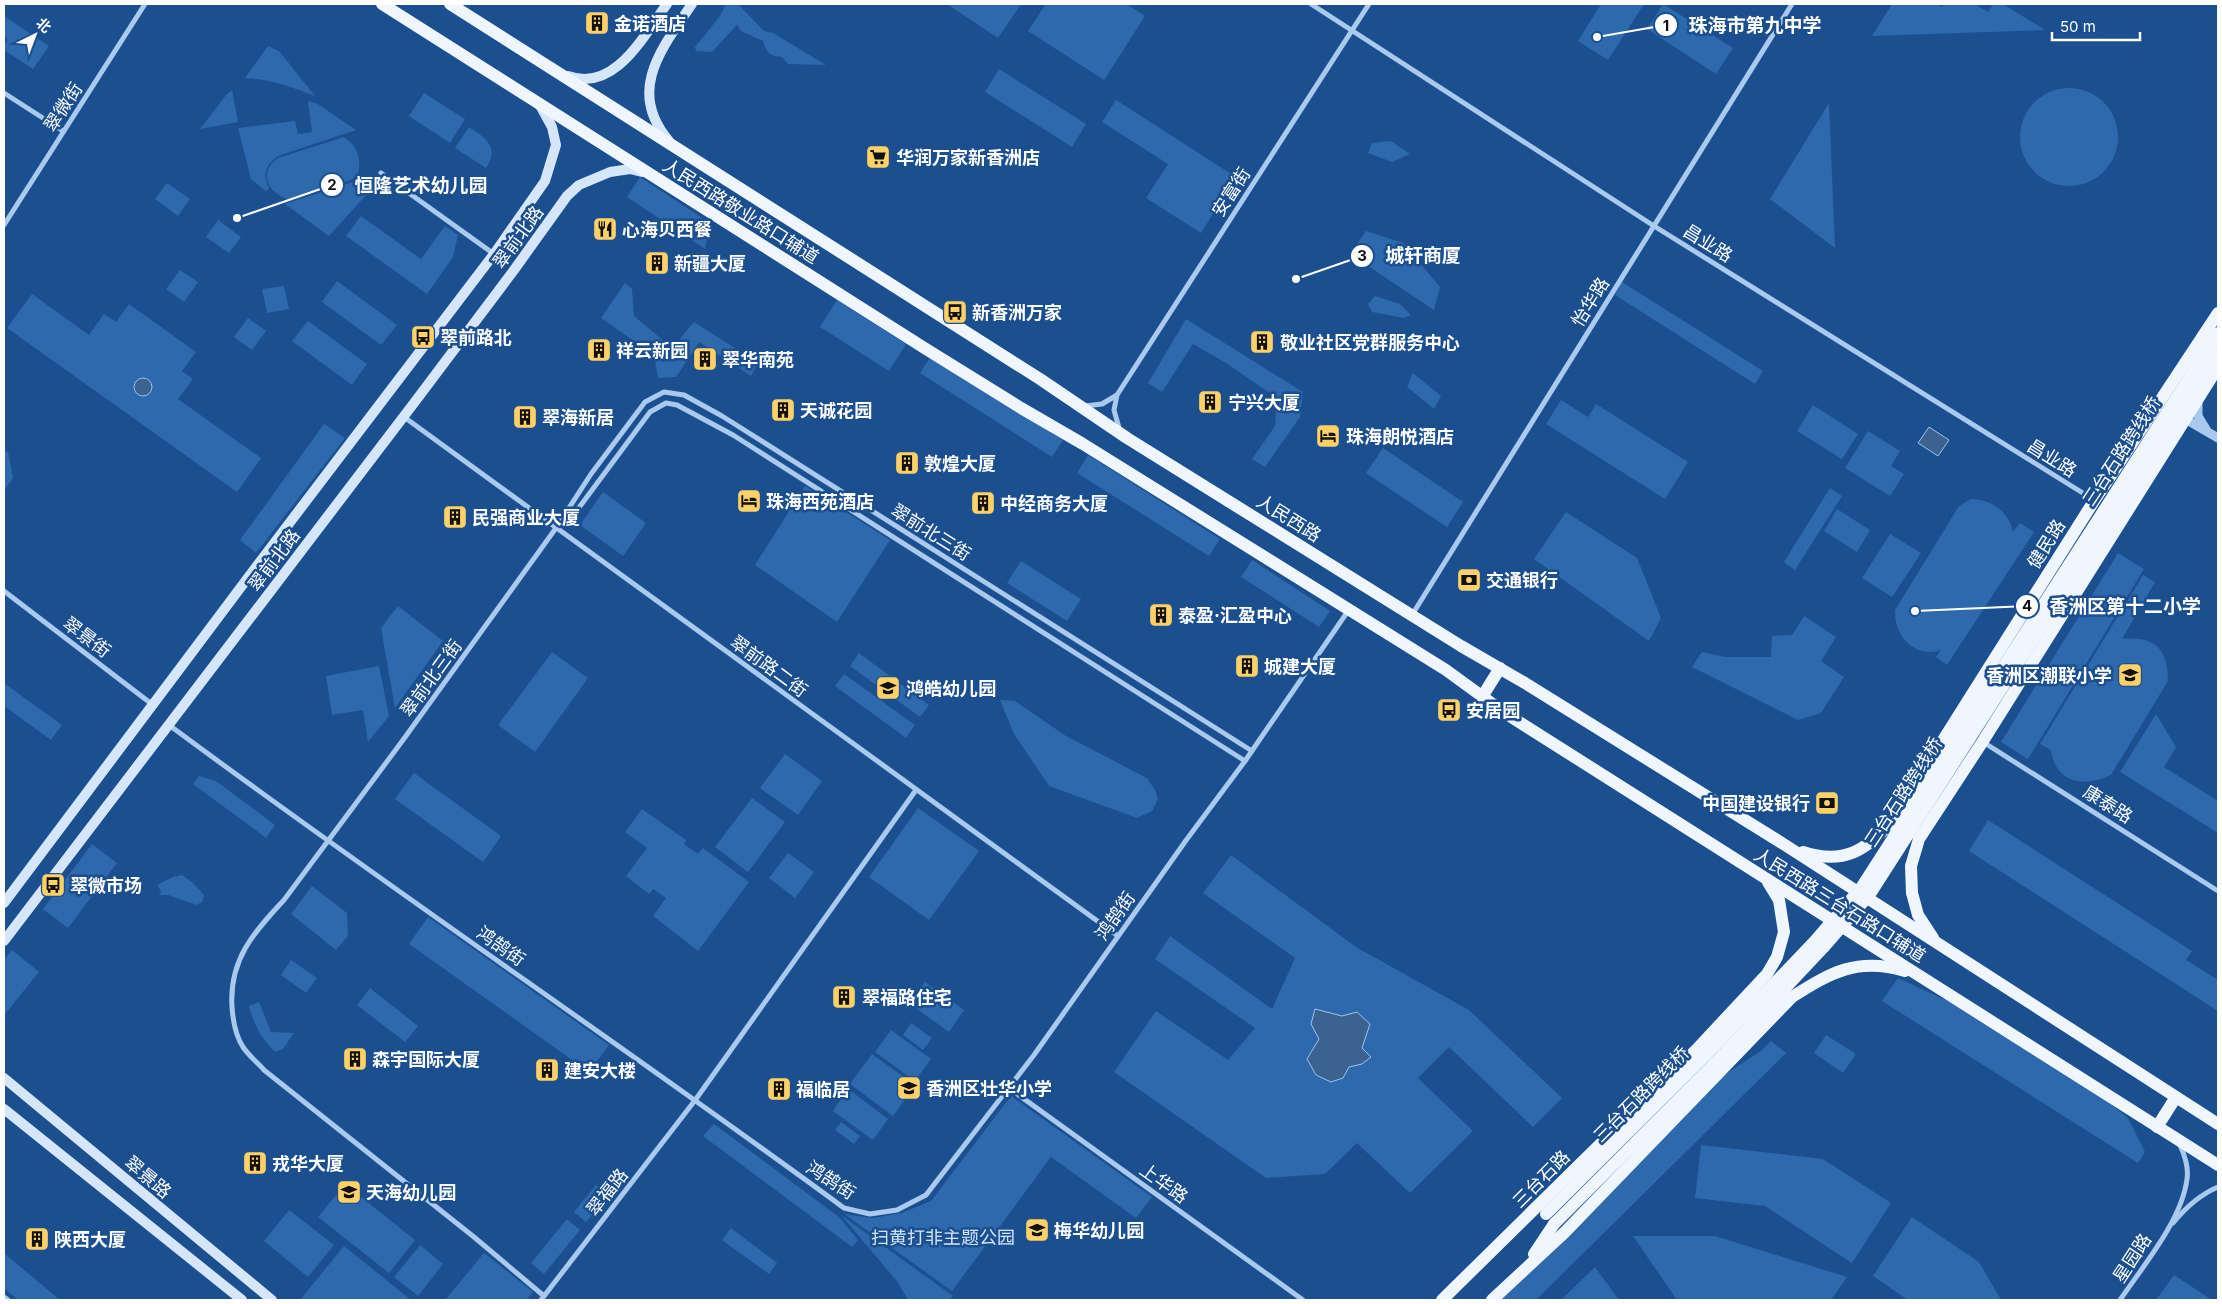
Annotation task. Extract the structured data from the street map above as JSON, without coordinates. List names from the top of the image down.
{
  "streets": {
    "main road": [
      "人民西路敬业路口辅道",
      "翠前北路",
      "三台石路跨线桥",
      "人民西路",
      "健民路",
      "人民西路三台石路口辅道",
      "翠景路",
      "三台石路"
    ],
    "street": [
      "翠微街",
      "安富街",
      "昌业路",
      "怡华路",
      "翠前北三街",
      "翠景街",
      "翠前路二街",
      "康泰路",
      "鸿鹄街",
      "上华路",
      "翠福路",
      "星园路"
    ]
  },
  "crossings": [
    ["安富街", "昌业路"],
    ["安富街", "人民西路"],
    ["人民西路敬业路口辅道", "翠前北路"],
    ["人民西路敬业路口辅道", "人民西路"],
    ["人民西路敬业路口辅道", "人民西路三台石路口辅道"],
    ["人民西路敬业路口辅道", "鸿鹄街"],
    ["翠前北路", "翠景街"],
    ["翠前北路", "翠前路二街"],
    ["翠前北路", "鸿鹄街"],
    ["昌业路", "怡华路"],
    ["昌业路", "健民路"],
    ["怡华路", "人民西路"],
    ["人民西路", "人民西路三台石路口辅道"],
    ["翠前北三街", "翠前路二街"],
    ["翠前北三街", "鸿鹄街"],
    ["翠前北三街", "翠福路"],
    ["健民路", "人民西路三台石路口辅道"],
    ["翠前路二街", "鸿鹄街"],
    ["翠前路二街", "翠福路"],
    ["人民西路三台石路口辅道", "鸿鹄街"],
    ["人民西路三台石路口辅道", "三台石路"],
    ["人民西路三台石路口辅道", "星园路"],
    ["鸿鹄街", "上华路"],
    ["鸿鹄街", "翠福路"]
  ],
  "parks": ["扫黄打非主题公园"],
  "places": {
    "building": [
      "金诺酒店",
      "新疆大厦",
      "敬业社区党群服务中心",
      "祥云新园",
      "翠华南苑",
      "宁兴大厦",
      "天诚花园",
      "翠海新居",
      "敦煌大厦",
      "中经商务大厦",
      "民强商业大厦",
      "泰盈·汇盈中心",
      "城建大厦",
      "翠福路住宅",
      "森宇国际大厦",
      "建安大楼",
      "福临居",
      "戎华大厦",
      "陕西大厦"
    ],
    "other": [
      "珠海市第九中学",
      "恒隆艺术幼儿园",
      "城轩商厦",
      "香洲区第十二小学"
    ],
    "supermarket": ["华润万家新香洲店"],
    "restaurant": ["心海贝西餐"],
    "bus stop": [
      "新香洲万家",
      "翠前路北",
      "安居园",
      "翠微市场"
    ],
    "hotel": ["珠海朗悦酒店", "珠海西苑酒店"],
    "bank": ["交通银行", "中国建设银行"],
    "school or university": [
      "香洲区潮联小学",
      "鸿皓幼儿园",
      "香洲区壮华小学",
      "天海幼儿园",
      "梅华幼儿园"
    ]
  },
  "scale_bar": "50 m",
  "north": "top right"
}
